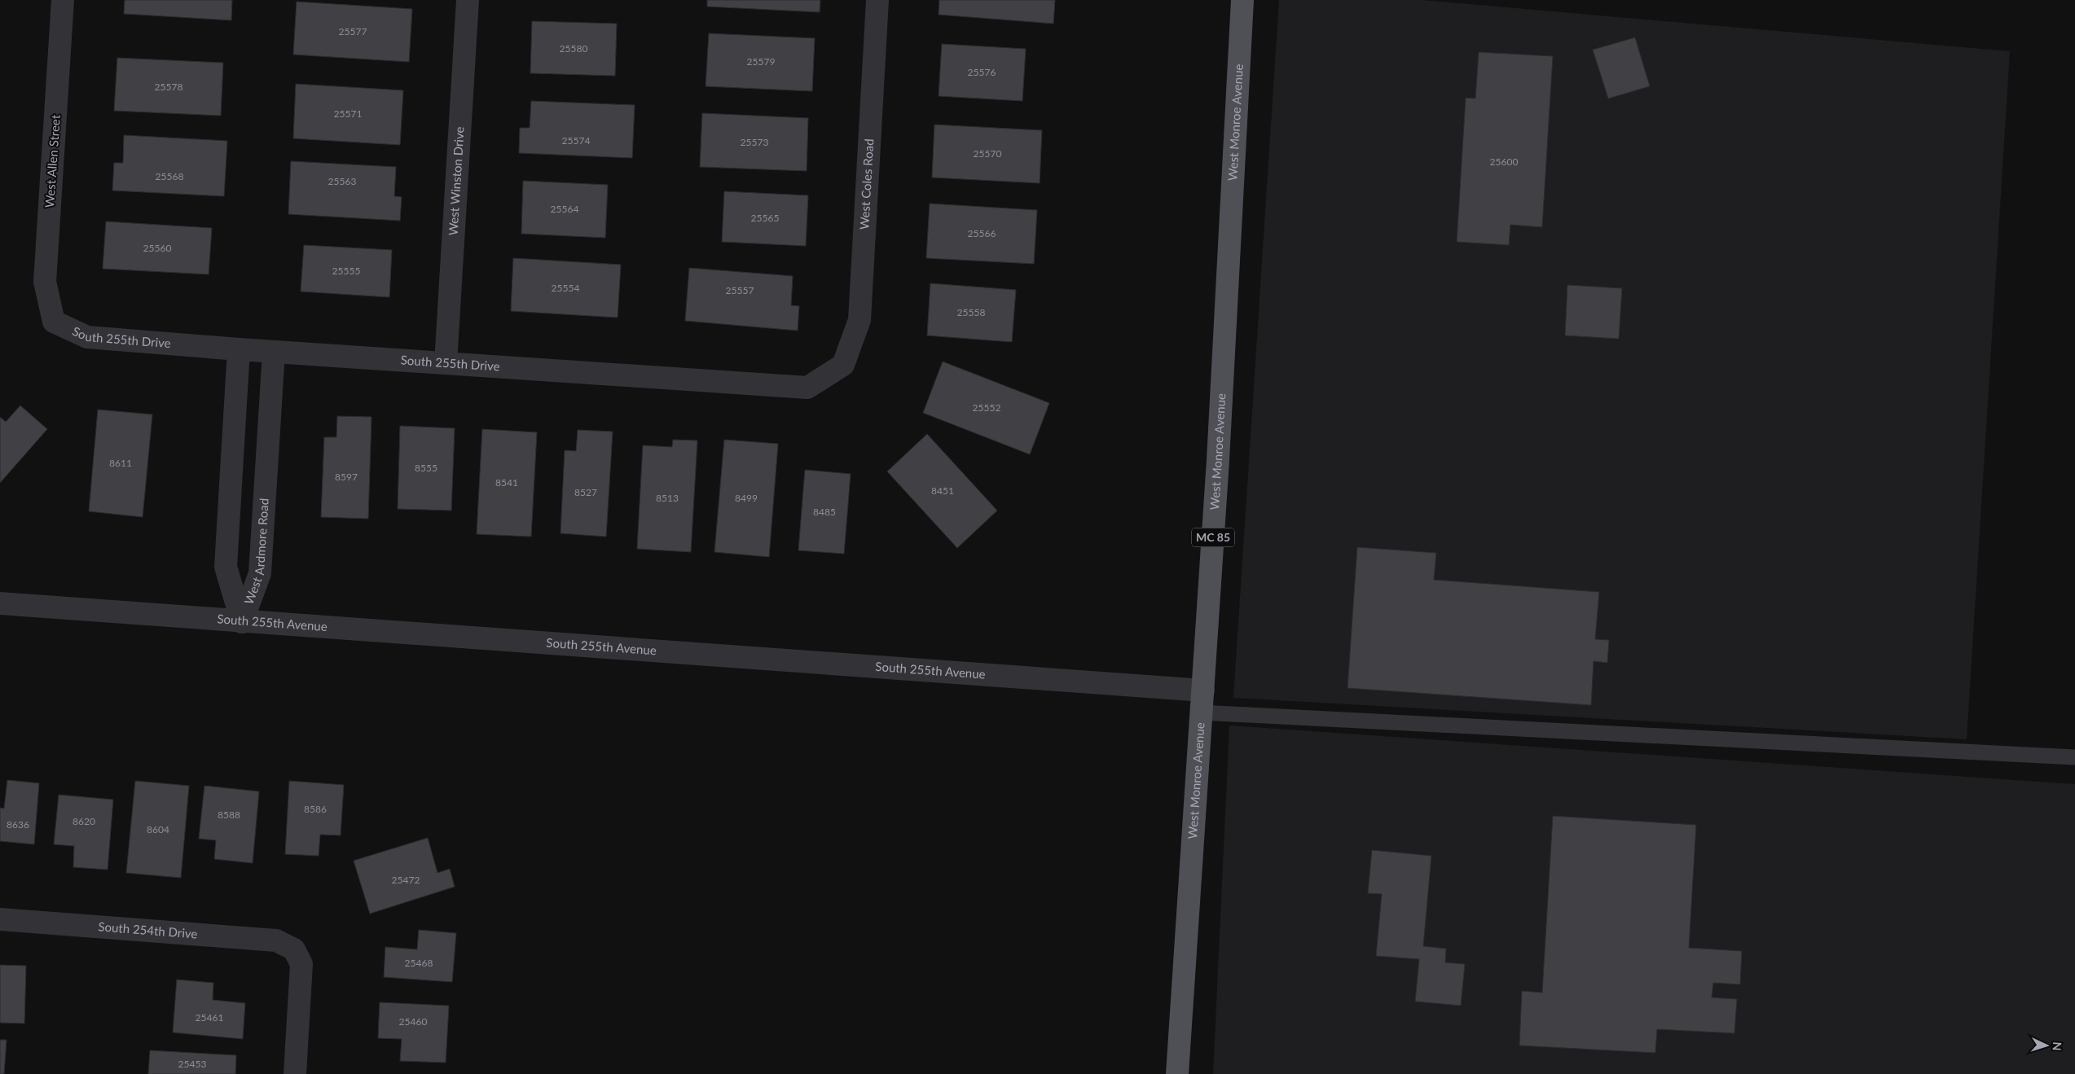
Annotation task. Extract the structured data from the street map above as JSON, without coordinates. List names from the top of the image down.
{
  "streets": {
    "main road": ["West Monroe Avenue", "MC 85"],
    "street": [
      "West Allen Street",
      "West Winston Drive",
      "West Coles Road",
      "South 255th Drive",
      "West Ardmore Road",
      "South 255th Avenue",
      "South 254th Drive"
    ]
  },
  "crossings": [
    ["West Monroe Avenue", "South 255th Avenue"],
    ["West Allen Street", "South 255th Drive"],
    ["West Winston Drive", "South 255th Drive"],
    ["West Coles Road", "South 255th Drive"],
    ["South 255th Drive", "West Ardmore Road"],
    ["West Ardmore Road", "South 255th Avenue"]
  ],
  "house_numbers": [
    "25577",
    "25580",
    "25579",
    "25576",
    "25578",
    "25571",
    "25574",
    "25573",
    "25570",
    "25600",
    "25568",
    "25563",
    "25564",
    "25565",
    "25566",
    "25560",
    "25555",
    "25554",
    "25557",
    "25558",
    "25552",
    "8611",
    "8555",
    "8597",
    "8541",
    "8451",
    "8527",
    "8513",
    "8499",
    "8485",
    "8586",
    "8588",
    "8620",
    "8636",
    "8604",
    "25472",
    "25468",
    "25461",
    "25460",
    "25453"
  ],
  "north": "right"
}
